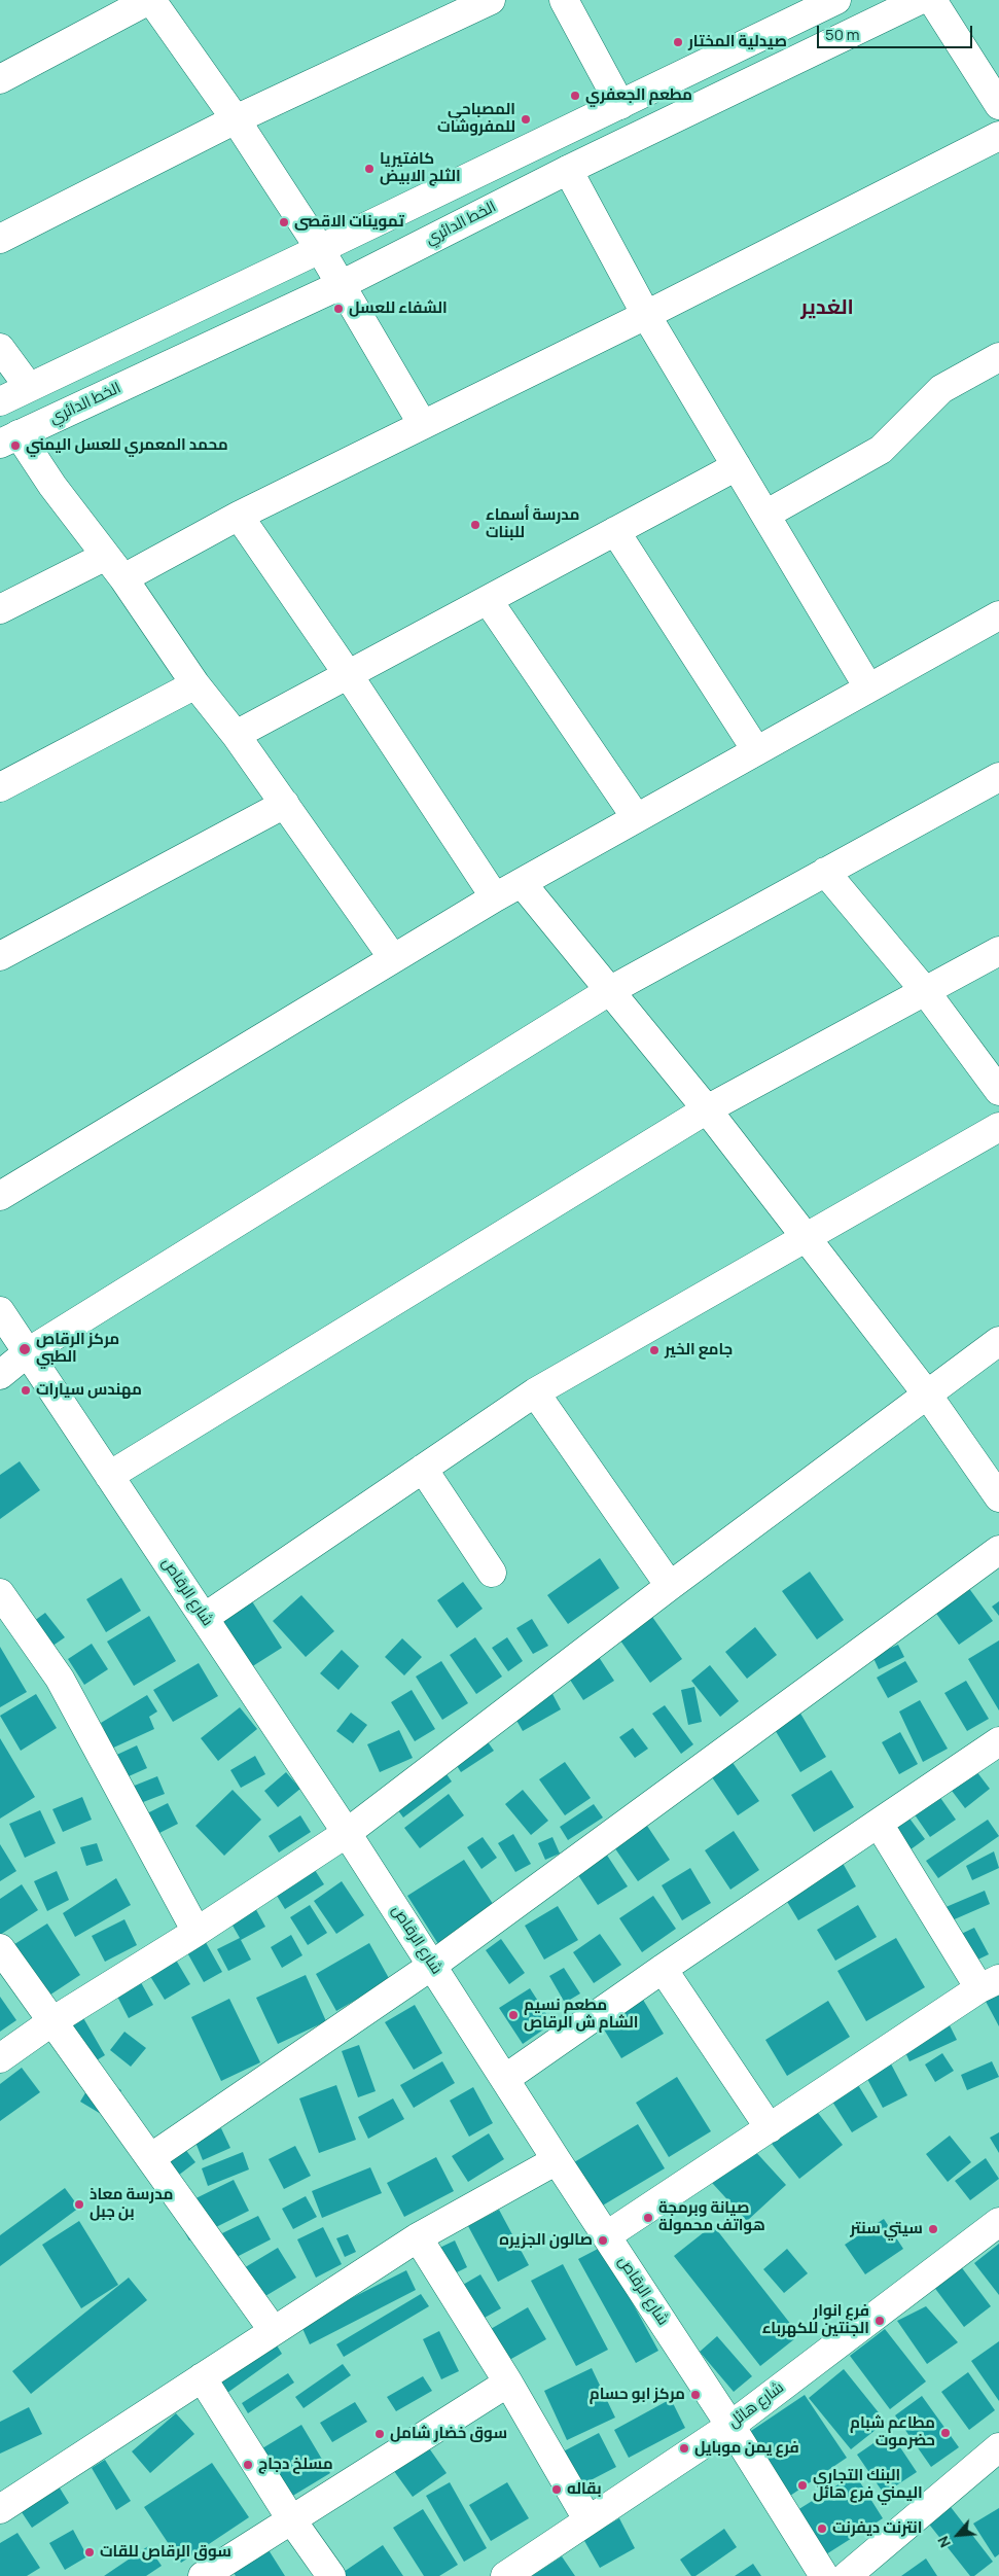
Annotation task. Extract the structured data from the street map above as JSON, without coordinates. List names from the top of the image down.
{
  "streets": {
    "street": ["الخط الدائري", "شارع الرقاص", "شارع هائل"]
  },
  "crossings": [
    ["شارع الرقاص", "شارع هائل"]
  ],
  "districts": ["الغدير"],
  "places": [
    "صيدلية المختار",
    "مطعم الجعفري",
    "المصباحي للمفروشات",
    "كافتيريا الثلج الابيض",
    "تموينات الاقصى",
    "الشفاء للعسل",
    "محمد المعمري للعسل اليمني",
    "مدرسة أسماء للبنات",
    "مركز الرقاص الطبي",
    "جامع الخير",
    "مهندس سيارات",
    "مطعم نسيم الشام ش الرقاص",
    "مدرسة معاذ بن جبل",
    "صيانة وبرمجة هواتف محمولة",
    "سيتي سنتر",
    "صالون الجزيره",
    "فرع انوار الجنتين للكهرباء",
    "مركز ابو حسام",
    "مطاعم شبام حضرموت",
    "سوق خضار شامل",
    "فرع يمن موبايل",
    "مسلخ دجاج",
    "البنك التجاري اليمني فرع هائل",
    "بقاله",
    "انترنت ديفرنت",
    "سوق الرقاص للقات"
  ],
  "scale_bar": "50 m",
  "north": "bottom left"
}
